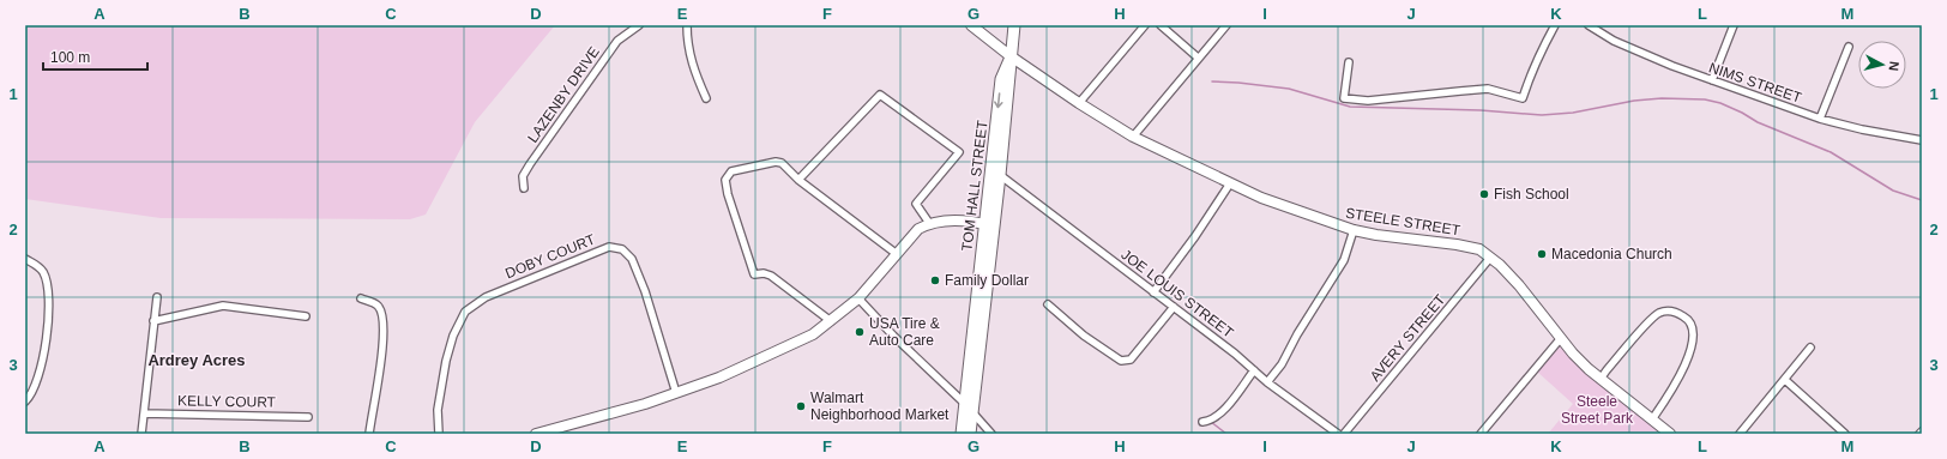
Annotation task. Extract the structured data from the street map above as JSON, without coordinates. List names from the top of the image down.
{
  "streets": {
    "main road": ["TOM HALL STREET"],
    "street": [
      "NIMS STREET",
      "LAZENBY DRIVE",
      "STEELE STREET",
      "DOBY COURT",
      "JOE LOUIS STREET",
      "AVERY STREET",
      "KELLY COURT"
    ]
  },
  "crossings": [
    ["TOM HALL STREET", "STEELE STREET"],
    ["TOM HALL STREET", "JOE LOUIS STREET"],
    ["STEELE STREET", "AVERY STREET"]
  ],
  "districts": ["Ardrey Acres"],
  "parks": ["Steele Street Park"],
  "places": [
    "Fish School",
    "Macedonia Church",
    "Family Dollar",
    "USA Tire & Auto Care",
    "Walmart Neighborhood Market"
  ],
  "scale_bar": "100 m",
  "north": "right",
  "grid": {
    "columns": [
      "A",
      "B",
      "C",
      "D",
      "E",
      "F",
      "G",
      "H",
      "I",
      "J",
      "K",
      "L",
      "M"
    ],
    "rows": ["1", "2", "3"]
  }
}
